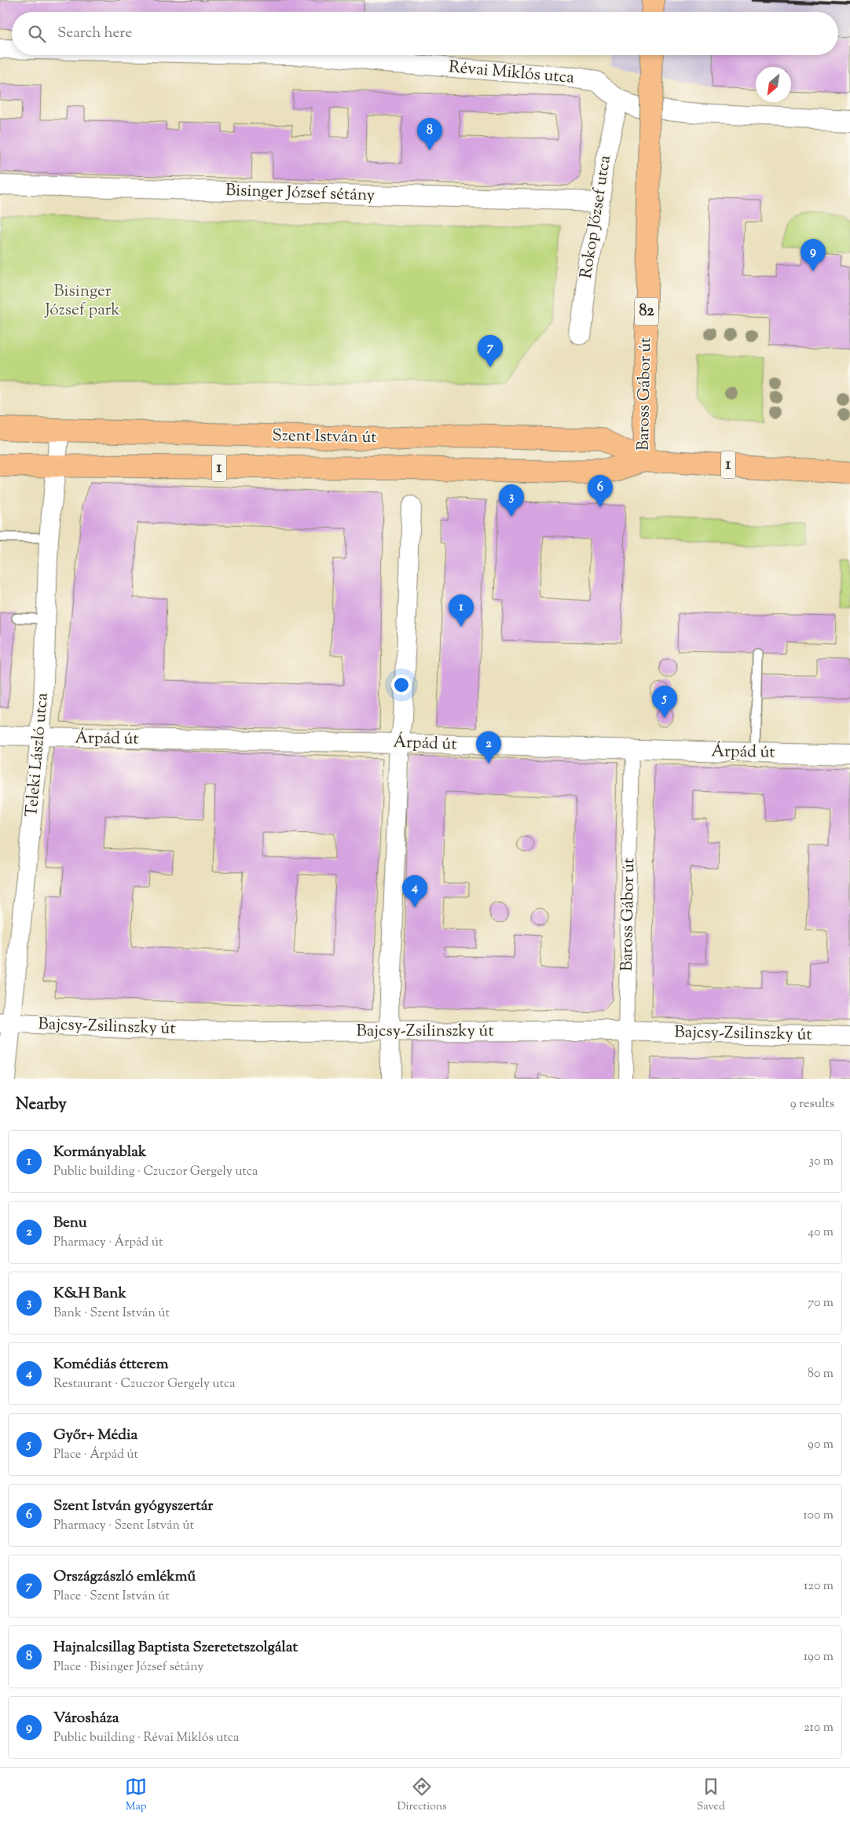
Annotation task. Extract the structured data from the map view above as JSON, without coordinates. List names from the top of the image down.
{
  "streets": {
    "main road": [
      "82",
      "Baross Gábor út",
      "Szent István út",
      "1"
    ],
    "street": [
      "Révai Miklós utca",
      "Bisinger József sétány",
      "Rokop József utca",
      "Árpád út",
      "Teleki László utca",
      "Bajcsy-Zsilinszky út"
    ]
  },
  "crossings": [
    ["Révai Miklós utca", "Rokop József utca"],
    ["Bisinger József sétány", "Rokop József utca"],
    ["Baross Gábor út", "Szent István út"],
    ["Baross Gábor út", "Árpád út"],
    ["Baross Gábor út", "Bajcsy-Zsilinszky út"],
    ["Szent István út", "Teleki László utca"],
    ["Árpád út", "Teleki László utca"],
    ["Teleki László utca", "Bajcsy-Zsilinszky út"]
  ],
  "parks": ["Bisinger József park"],
  "north": "bottom left",
  "page": {
    "search": "Search here",
    "pins": [
      "8",
      "9",
      "7",
      "6",
      "3",
      "1",
      "5",
      "2",
      "4"
    ],
    "heading": ["Nearby", "9 results"],
    "list": [
      {
        "mark": "1",
        "name": "Kormányablak",
        "note": "Public building · Czuczor Gergely utca",
        "value": "30 m"
      },
      {
        "mark": "2",
        "name": "Benu",
        "note": "Pharmacy · Árpád út",
        "value": "40 m"
      },
      {
        "mark": "3",
        "name": "K&H Bank",
        "note": "Bank · Szent István út",
        "value": "70 m"
      },
      {
        "mark": "4",
        "name": "Komédiás étterem",
        "note": "Restaurant · Czuczor Gergely utca",
        "value": "80 m"
      },
      {
        "mark": "5",
        "name": "Győr+ Média",
        "note": "Place · Árpád út",
        "value": "90 m"
      },
      {
        "mark": "6",
        "name": "Szent István gyógyszertár",
        "note": "Pharmacy · Szent István út",
        "value": "100 m"
      },
      {
        "mark": "7",
        "name": "Országzászló emlékmű",
        "note": "Place · Szent István út",
        "value": "120 m"
      },
      {
        "mark": "8",
        "name": "Hajnalcsillag Baptista Szeretetszolgálat",
        "note": "Place · Bisinger József sétány",
        "value": "190 m"
      },
      {
        "mark": "9",
        "name": "Városháza",
        "note": "Public building · Révai Miklós utca",
        "value": "210 m"
      }
    ],
    "nav": ["Map", "Directions", "Saved"]
  }
}
